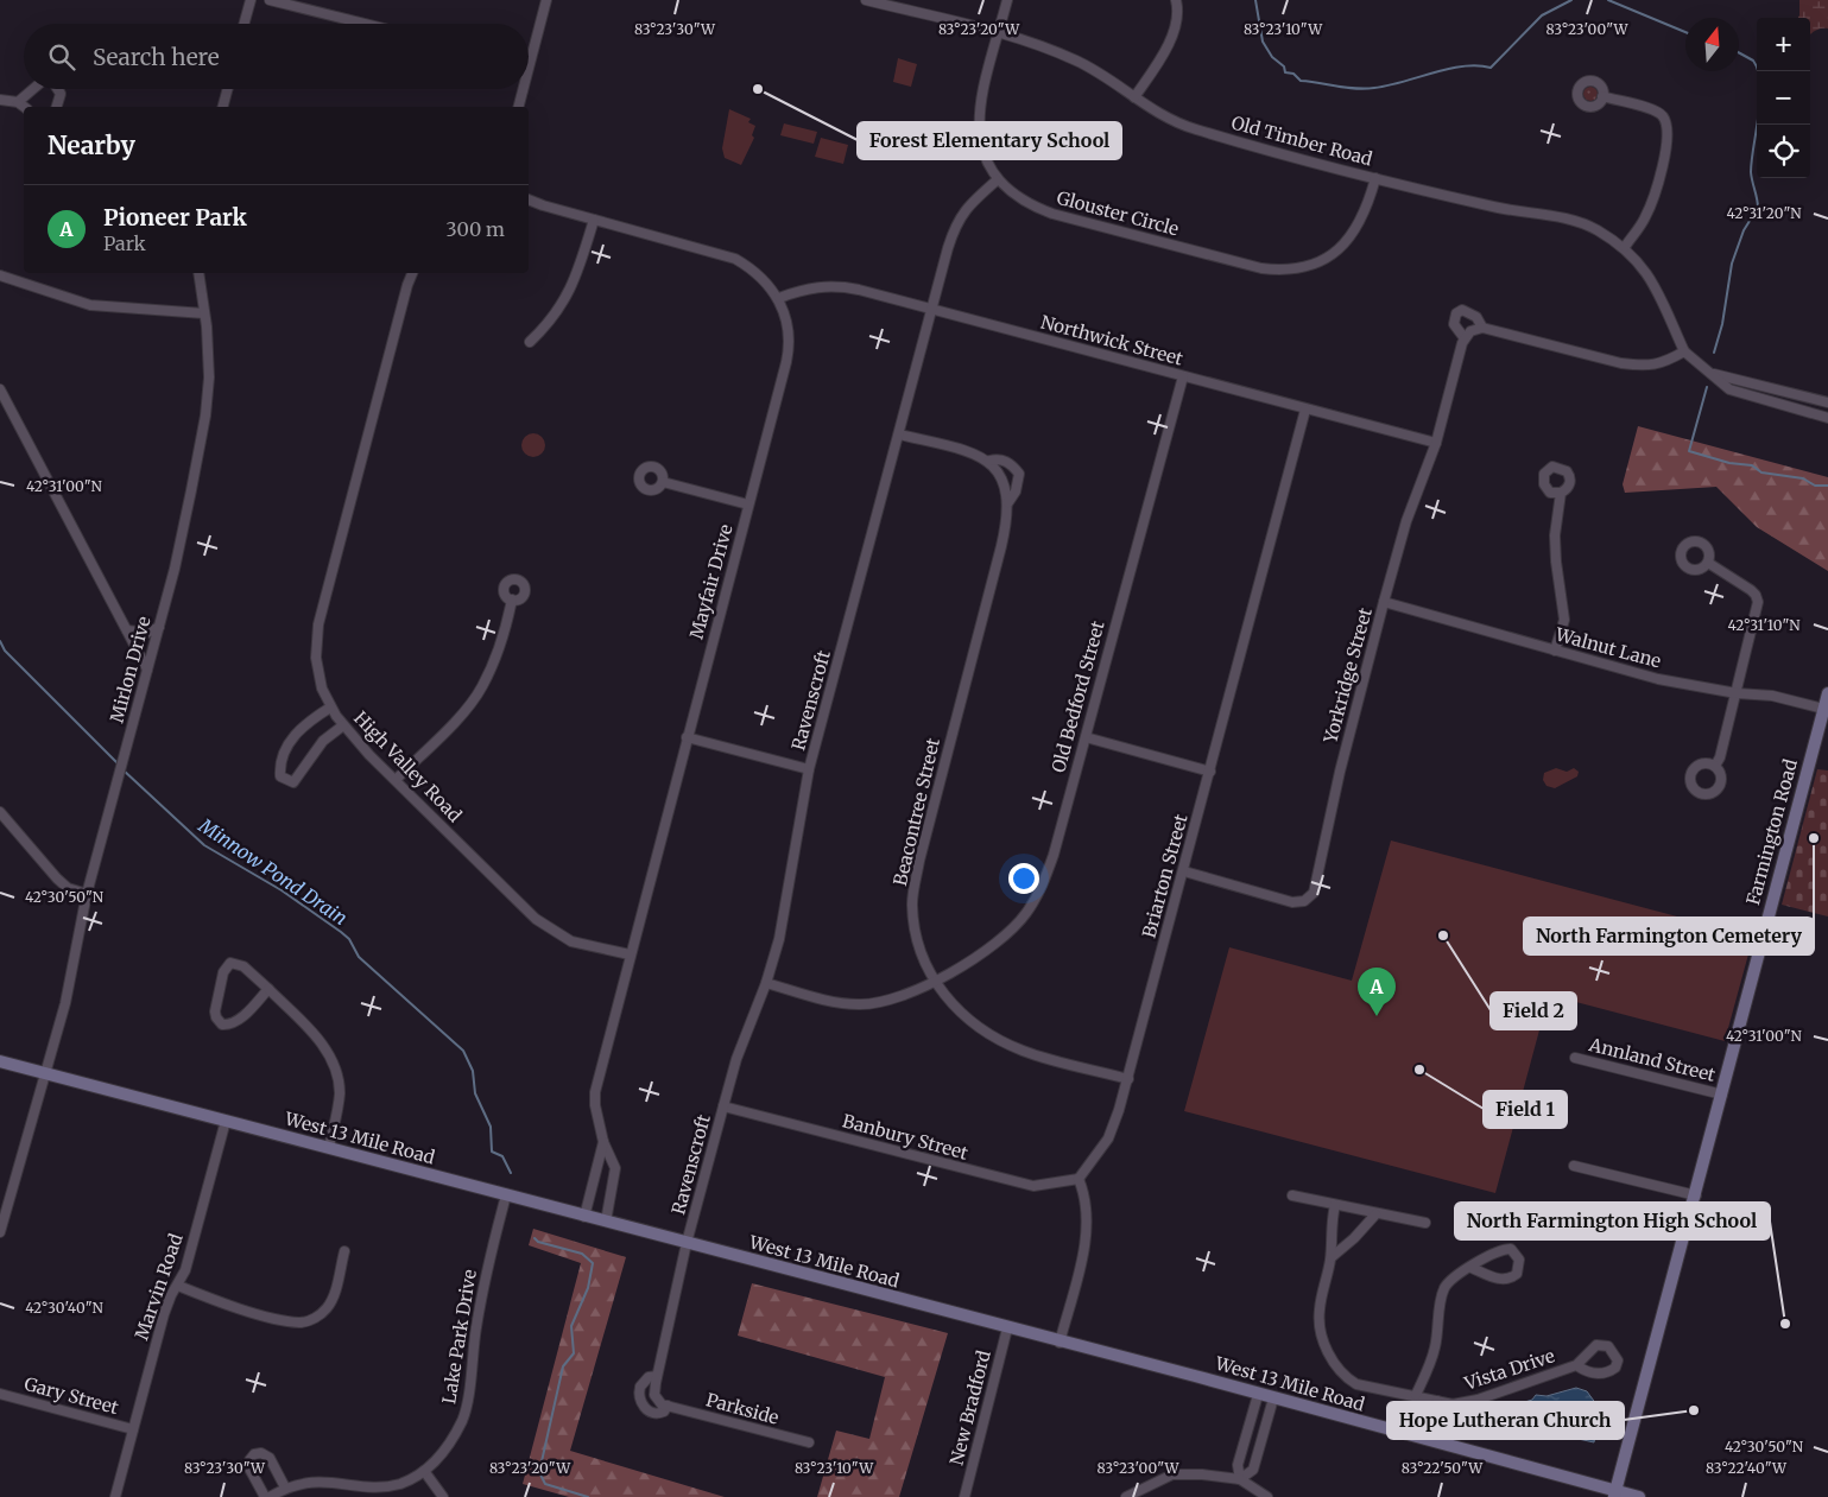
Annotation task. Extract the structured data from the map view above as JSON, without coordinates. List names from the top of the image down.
{
  "streets": {
    "street": [
      "Old Timber Road",
      "Glouster Circle",
      "Northwick Street",
      "Mayfair Drive",
      "Walnut Lane",
      "Mirlon Drive",
      "Yorkridge Street",
      "Old Bedford Street",
      "Ravenscroft",
      "High Valley Road",
      "Beacontree Street",
      "Farmington Road",
      "Briarton Street",
      "Annland Street",
      "Banbury Street",
      "West 13 Mile Road",
      "Marvin Road",
      "Lake Park Drive",
      "Vista Drive",
      "Gary Street",
      "New Bradford",
      "Parkside"
    ]
  },
  "crossings": [
    ["Old Timber Road", "Glouster Circle"],
    ["Glouster Circle", "Ravenscroft"],
    ["Northwick Street", "Mayfair Drive"],
    ["Northwick Street", "Yorkridge Street"],
    ["Northwick Street", "Old Bedford Street"],
    ["Northwick Street", "Ravenscroft"],
    ["Northwick Street", "Briarton Street"],
    ["Mayfair Drive", "High Valley Road"],
    ["Mayfair Drive", "West 13 Mile Road"],
    ["Walnut Lane", "Yorkridge Street"],
    ["Walnut Lane", "Farmington Road"],
    ["Mirlon Drive", "West 13 Mile Road"],
    ["Yorkridge Street", "Briarton Street"],
    ["Old Bedford Street", "Ravenscroft"],
    ["Old Bedford Street", "Beacontree Street"],
    ["Ravenscroft", "Beacontree Street"],
    ["Ravenscroft", "Banbury Street"],
    ["Ravenscroft", "West 13 Mile Road"],
    ["Ravenscroft", "Parkside"],
    ["Beacontree Street", "Briarton Street"],
    ["Farmington Road", "Annland Street"],
    ["Farmington Road", "West 13 Mile Road"],
    ["Briarton Street", "Banbury Street"],
    ["West 13 Mile Road", "Marvin Road"],
    ["West 13 Mile Road", "Lake Park Drive"],
    ["West 13 Mile Road", "Vista Drive"],
    ["West 13 Mile Road", "New Bradford"],
    ["West 13 Mile Road", "Parkside"],
    ["Marvin Road", "Gary Street"]
  ],
  "water": ["Minnow Pond Drain"],
  "places": [
    "Forest Elementary School",
    "North Farmington Cemetery",
    "Field 2",
    "Field 1",
    "North Farmington High School",
    "Hope Lutheran Church"
  ],
  "north": "top",
  "page": {
    "map_buttons": ["+", "−"],
    "search": "Search here",
    "heading": "Nearby",
    "list": [
      {
        "mark": "A",
        "name": "Pioneer Park",
        "note": "Park",
        "value": "300 m"
      }
    ],
    "pins": "A"
  },
  "coordinates": [
    "83°23'30\"W",
    "83°23'20\"W",
    "83°23'10\"W",
    "83°23'00\"W",
    "42°31'20\"N",
    "42°31'00\"N",
    "42°31'10\"N",
    "42°30'50\"N",
    "42°30'40\"N",
    "83°22'50\"W",
    "83°22'40\"W"
  ]
}
